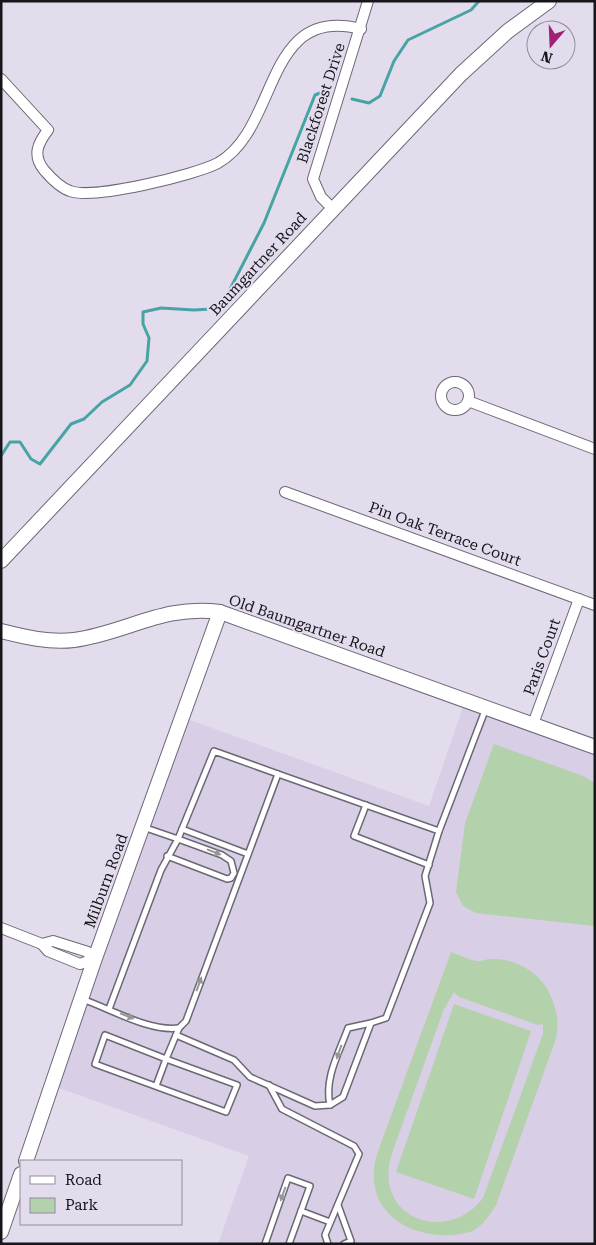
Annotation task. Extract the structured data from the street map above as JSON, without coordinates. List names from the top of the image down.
{
  "streets": {
    "street": [
      "Blackforest Drive",
      "Baumgartner Road",
      "Pin Oak Terrace Court",
      "Old Baumgartner Road",
      "Paris Court",
      "Milburn Road"
    ]
  },
  "crossings": [
    ["Blackforest Drive", "Baumgartner Road"],
    ["Pin Oak Terrace Court", "Paris Court"],
    ["Old Baumgartner Road", "Paris Court"],
    ["Old Baumgartner Road", "Milburn Road"]
  ],
  "legend": ["Road", "Park"],
  "north": "bottom"
}
